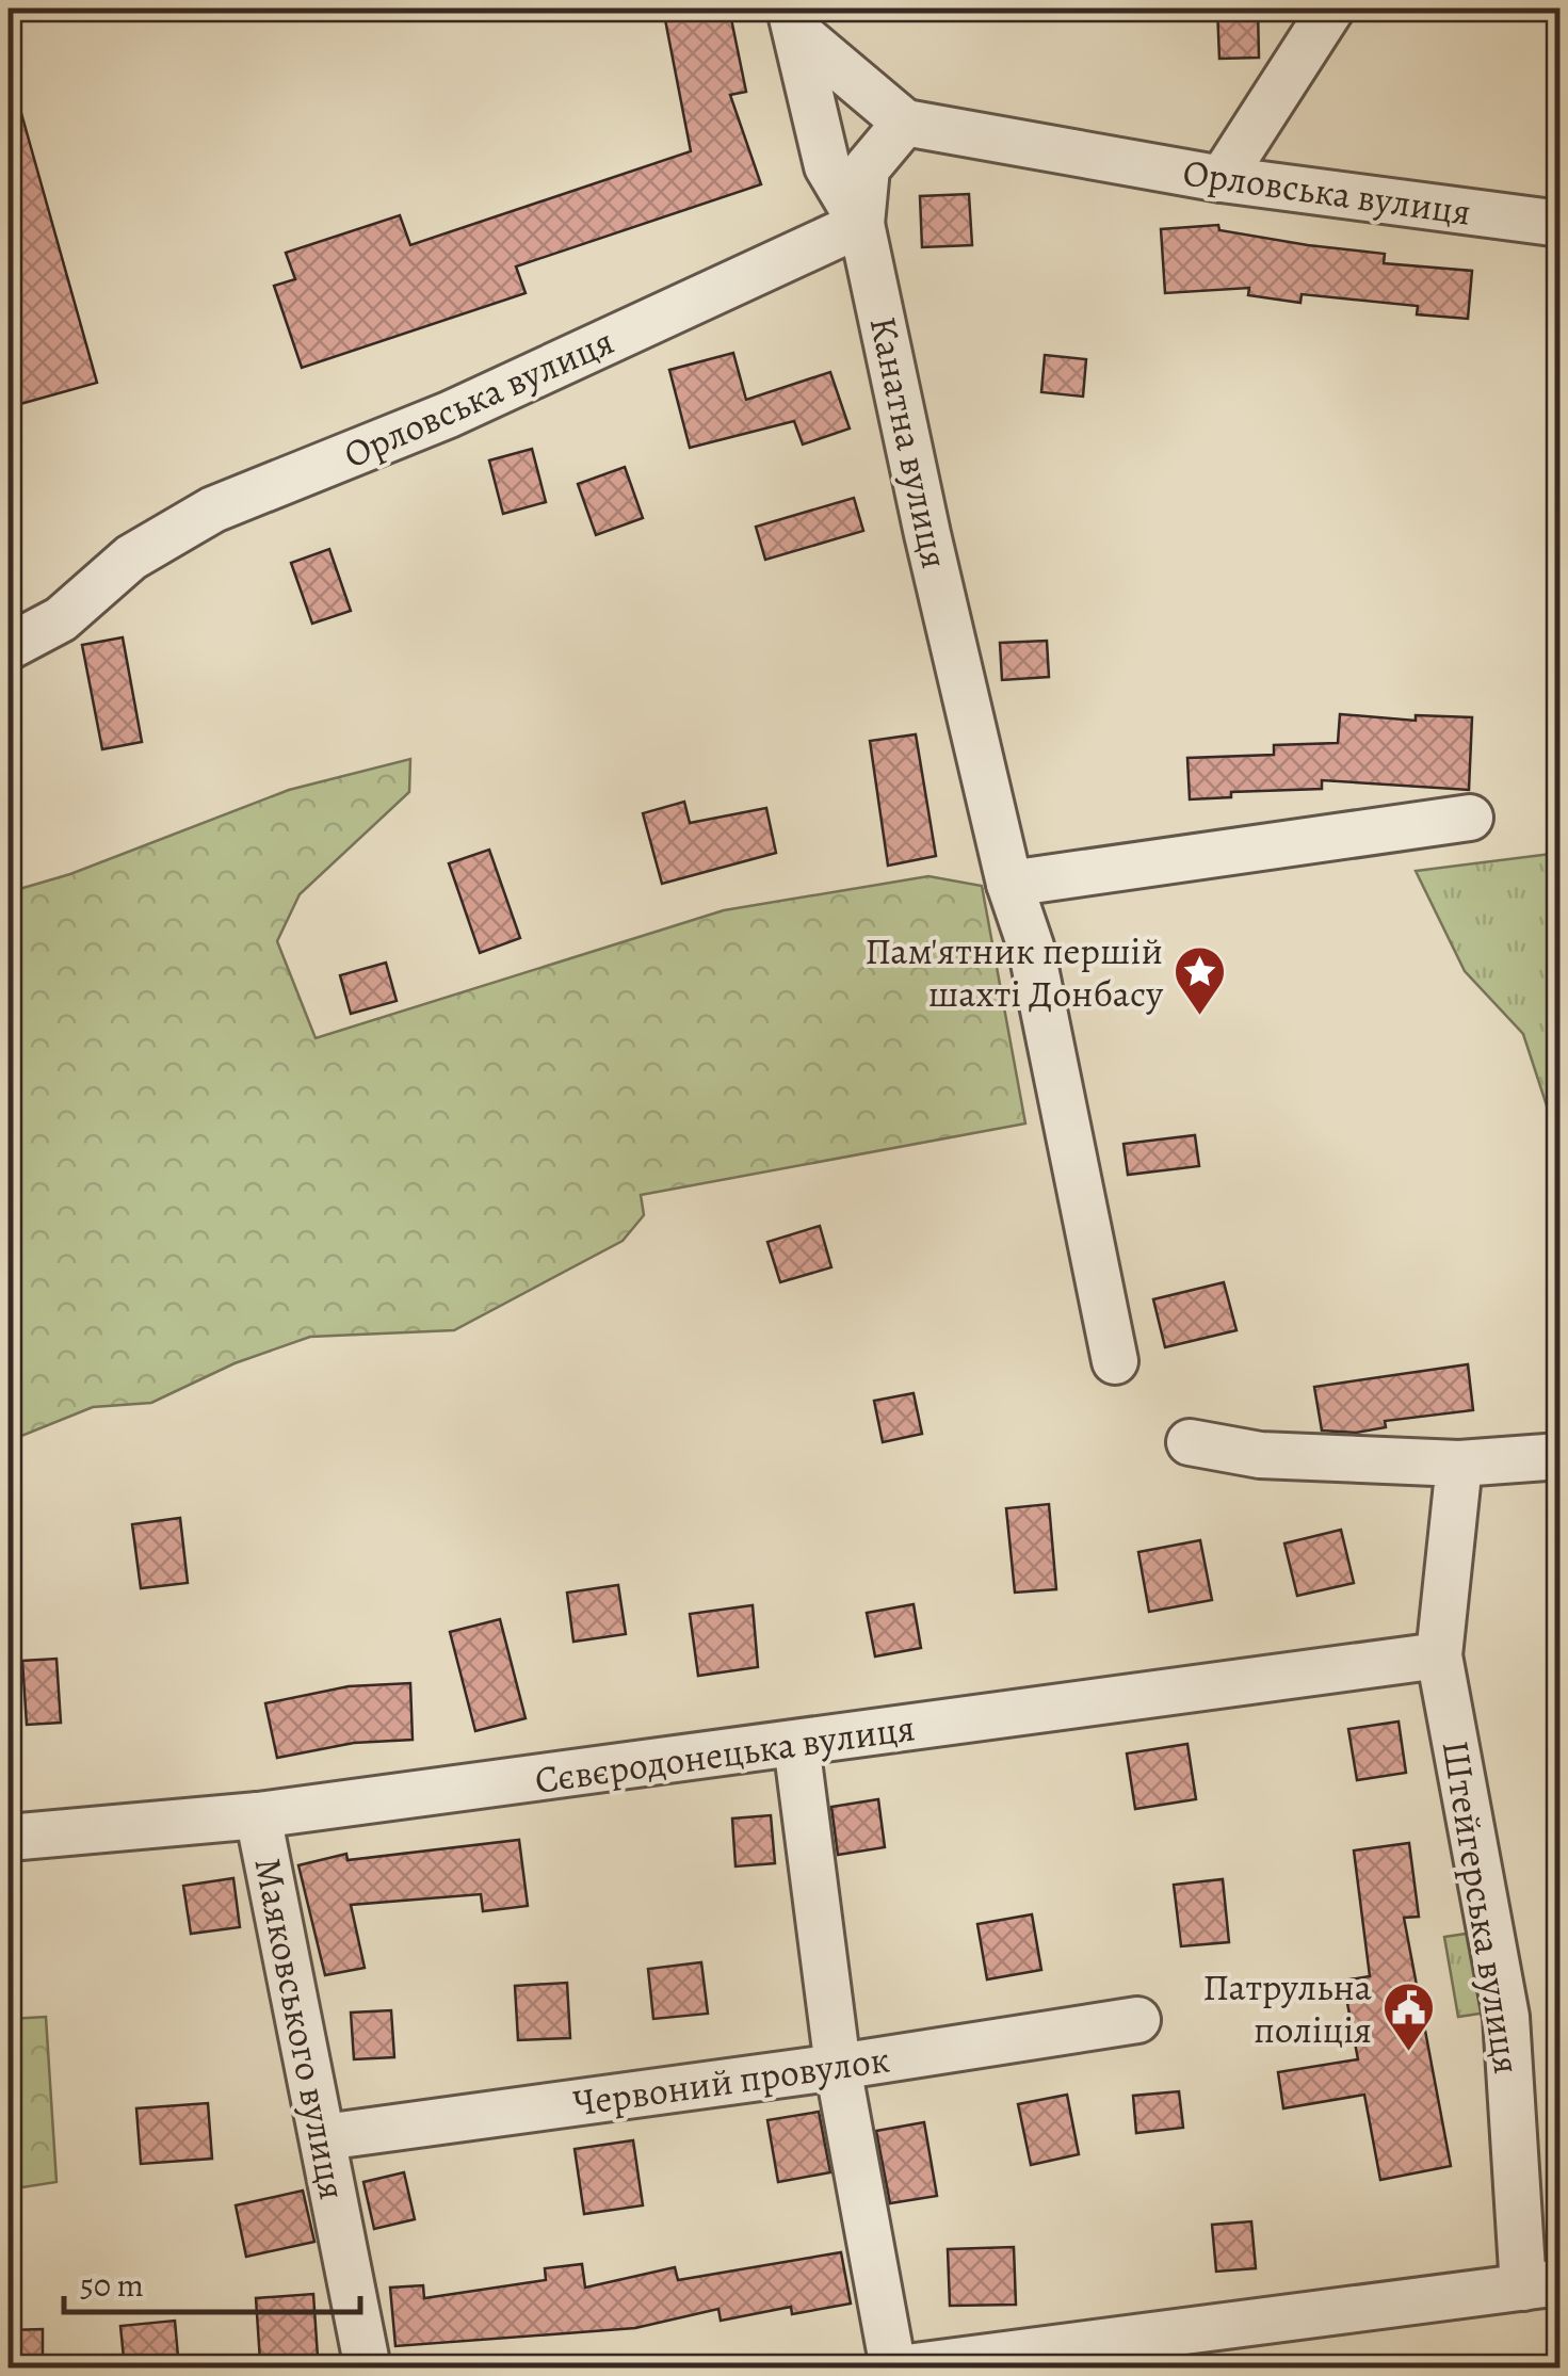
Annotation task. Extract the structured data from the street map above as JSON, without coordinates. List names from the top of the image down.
{
  "streets": {
    "street": [
      "Орловська вулиця",
      "Канатна вулиця",
      "Сєвєродонецька вулиця",
      "Штейгерська вулиця",
      "Маяковського вулиця",
      "Червоний провулок"
    ]
  },
  "crossings": [
    ["Орловська вулиця", "Канатна вулиця"],
    ["Сєвєродонецька вулиця", "Штейгерська вулиця"],
    ["Сєвєродонецька вулиця", "Маяковського вулиця"],
    ["Маяковського вулиця", "Червоний провулок"]
  ],
  "places": {
    "place": ["Пам'ятник першій шахті Донбасу"],
    "public building": ["Патрульна поліція"]
  },
  "scale_bar": "50 m"
}
